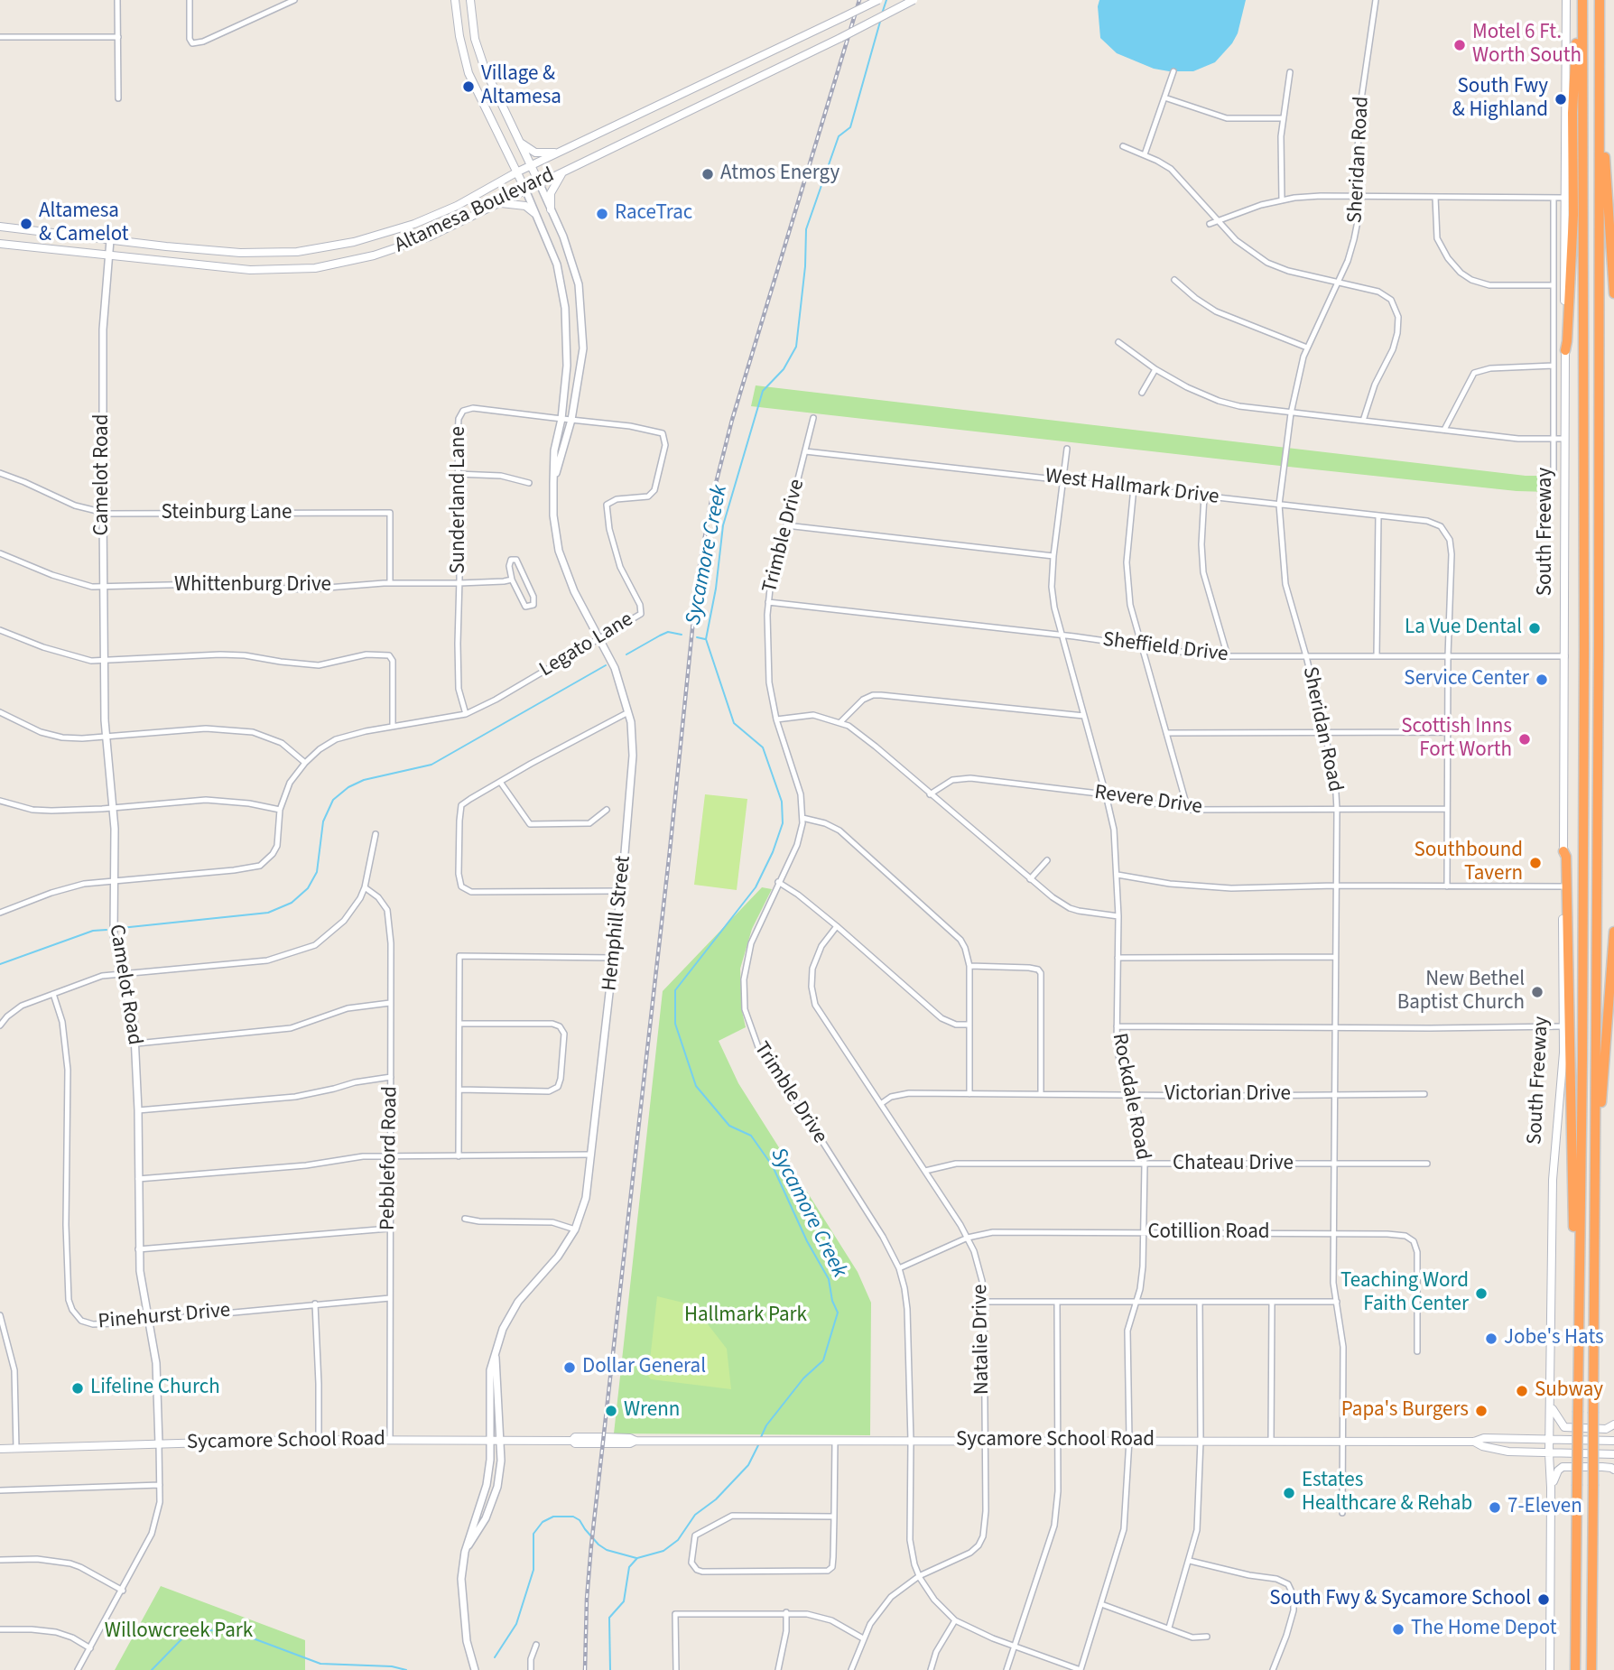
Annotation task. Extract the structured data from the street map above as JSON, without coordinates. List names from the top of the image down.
{
  "streets": {
    "highway": ["South Freeway"],
    "main road": ["Altamesa Boulevard", "Sycamore School Road"],
    "street": [
      "Sheridan Road",
      "Camelot Road",
      "West Hallmark Drive",
      "Sunderland Lane",
      "Steinburg Lane",
      "Trimble Drive",
      "Whittenburg Drive",
      "Legato Lane",
      "Sheffield Drive",
      "Revere Drive",
      "Hemphill Street",
      "Victorian Drive",
      "Rockdale Road",
      "Pebbleford Road",
      "Chateau Drive",
      "Cotillion Road",
      "Pinehurst Drive",
      "Natalie Drive"
    ]
  },
  "crossings": [
    ["Sheridan Road", "West Hallmark Drive"],
    ["Sheridan Road", "Sheffield Drive"],
    ["Sheridan Road", "Revere Drive"],
    ["Sheridan Road", "Victorian Drive"],
    ["Sheridan Road", "Chateau Drive"],
    ["Sheridan Road", "Cotillion Road"],
    ["Sheridan Road", "Sycamore School Road"],
    ["Altamesa Boulevard", "Camelot Road"],
    ["Altamesa Boulevard", "Hemphill Street"],
    ["Camelot Road", "Steinburg Lane"],
    ["Camelot Road", "Whittenburg Drive"],
    ["Camelot Road", "Legato Lane"],
    ["Camelot Road", "Pinehurst Drive"],
    ["Camelot Road", "Sycamore School Road"],
    ["West Hallmark Drive", "Trimble Drive"],
    ["West Hallmark Drive", "Sheffield Drive"],
    ["West Hallmark Drive", "Rockdale Road"],
    ["Sunderland Lane", "Whittenburg Drive"],
    ["Sunderland Lane", "Legato Lane"],
    ["Sunderland Lane", "Hemphill Street"],
    ["Steinburg Lane", "Whittenburg Drive"],
    ["South Freeway", "Sheffield Drive"],
    ["South Freeway", "Sycamore School Road"],
    ["Trimble Drive", "Sheffield Drive"],
    ["Trimble Drive", "Rockdale Road"],
    ["Trimble Drive", "Cotillion Road"],
    ["Trimble Drive", "Natalie Drive"],
    ["Trimble Drive", "Sycamore School Road"],
    ["Legato Lane", "Hemphill Street"],
    ["Sheffield Drive", "Rockdale Road"],
    ["Revere Drive", "Rockdale Road"],
    ["Hemphill Street", "Sycamore School Road"],
    ["Victorian Drive", "Rockdale Road"],
    ["Victorian Drive", "Natalie Drive"],
    ["Rockdale Road", "Chateau Drive"],
    ["Rockdale Road", "Cotillion Road"],
    ["Rockdale Road", "Sycamore School Road"],
    ["Pebbleford Road", "Pinehurst Drive"],
    ["Pebbleford Road", "Sycamore School Road"],
    ["Chateau Drive", "Natalie Drive"],
    ["Cotillion Road", "Natalie Drive"],
    ["Natalie Drive", "Sycamore School Road"]
  ],
  "water": ["Sycamore Creek"],
  "parks": ["Hallmark Park", "Willowcreek Park"],
  "places": [
    "Motel 6 Ft. Worth South",
    "Village & Altamesa",
    "South Fwy & Highland",
    "Atmos Energy",
    "RaceTrac",
    "Altamesa & Camelot",
    "La Vue Dental",
    "Service Center",
    "Scottish Inns Fort Worth",
    "Southbound Tavern",
    "New Bethel Baptist Church",
    "Teaching Word Faith Center",
    "Jobe's Hats",
    "Dollar General",
    "Lifeline Church",
    "Subway",
    "Wrenn",
    "Papa's Burgers",
    "Estates Healthcare & Rehab",
    "7-Eleven",
    "South Fwy & Sycamore School",
    "The Home Depot"
  ]
}
